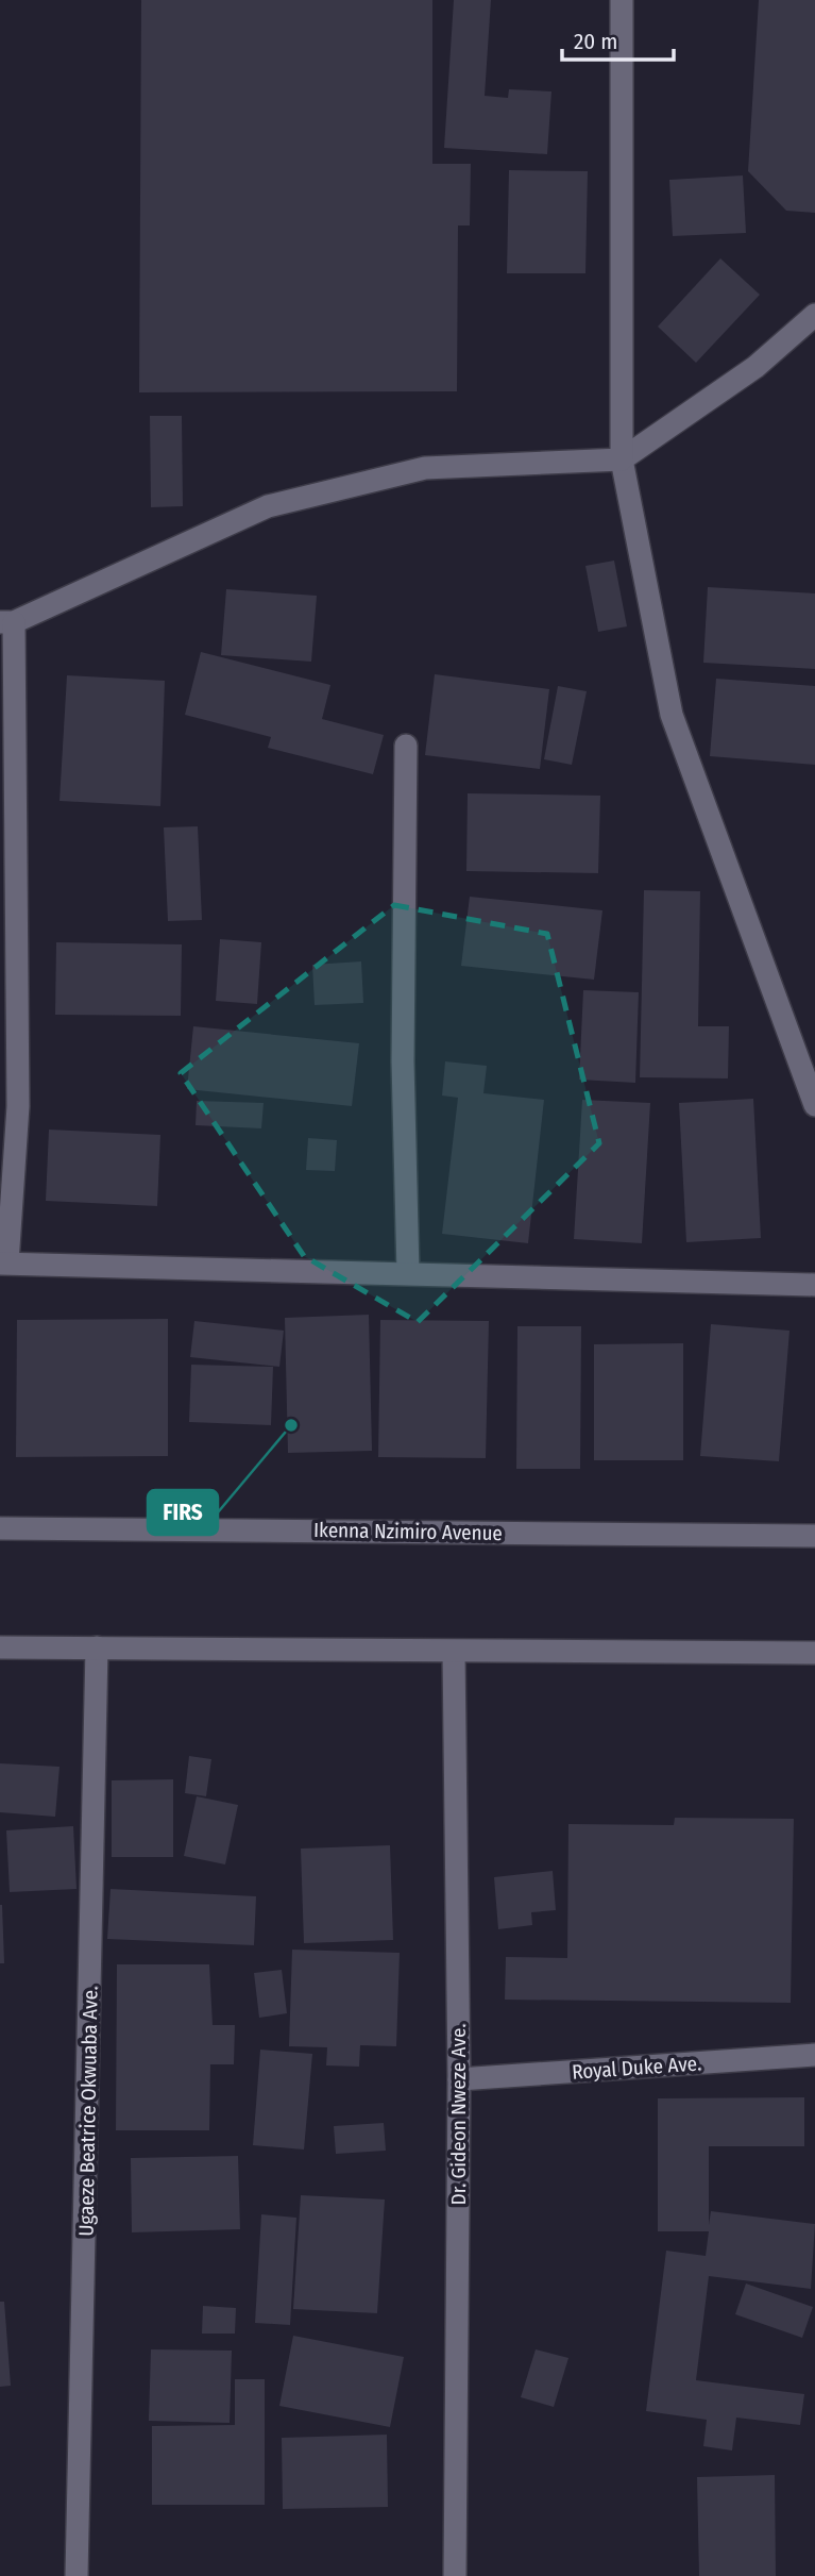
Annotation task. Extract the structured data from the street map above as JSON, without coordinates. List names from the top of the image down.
{
  "streets": {
    "street": [
      "Ikenna Nzimiro Avenue",
      "Royal Duke Ave.",
      "Ugaeze Beatrice Okwuaba Ave.",
      "Dr. Gideon Nweze Ave."
    ]
  },
  "crossings": [
    ["Royal Duke Ave.", "Dr. Gideon Nweze Ave."]
  ],
  "places": ["FIRS"],
  "scale_bar": "20 m"
}
